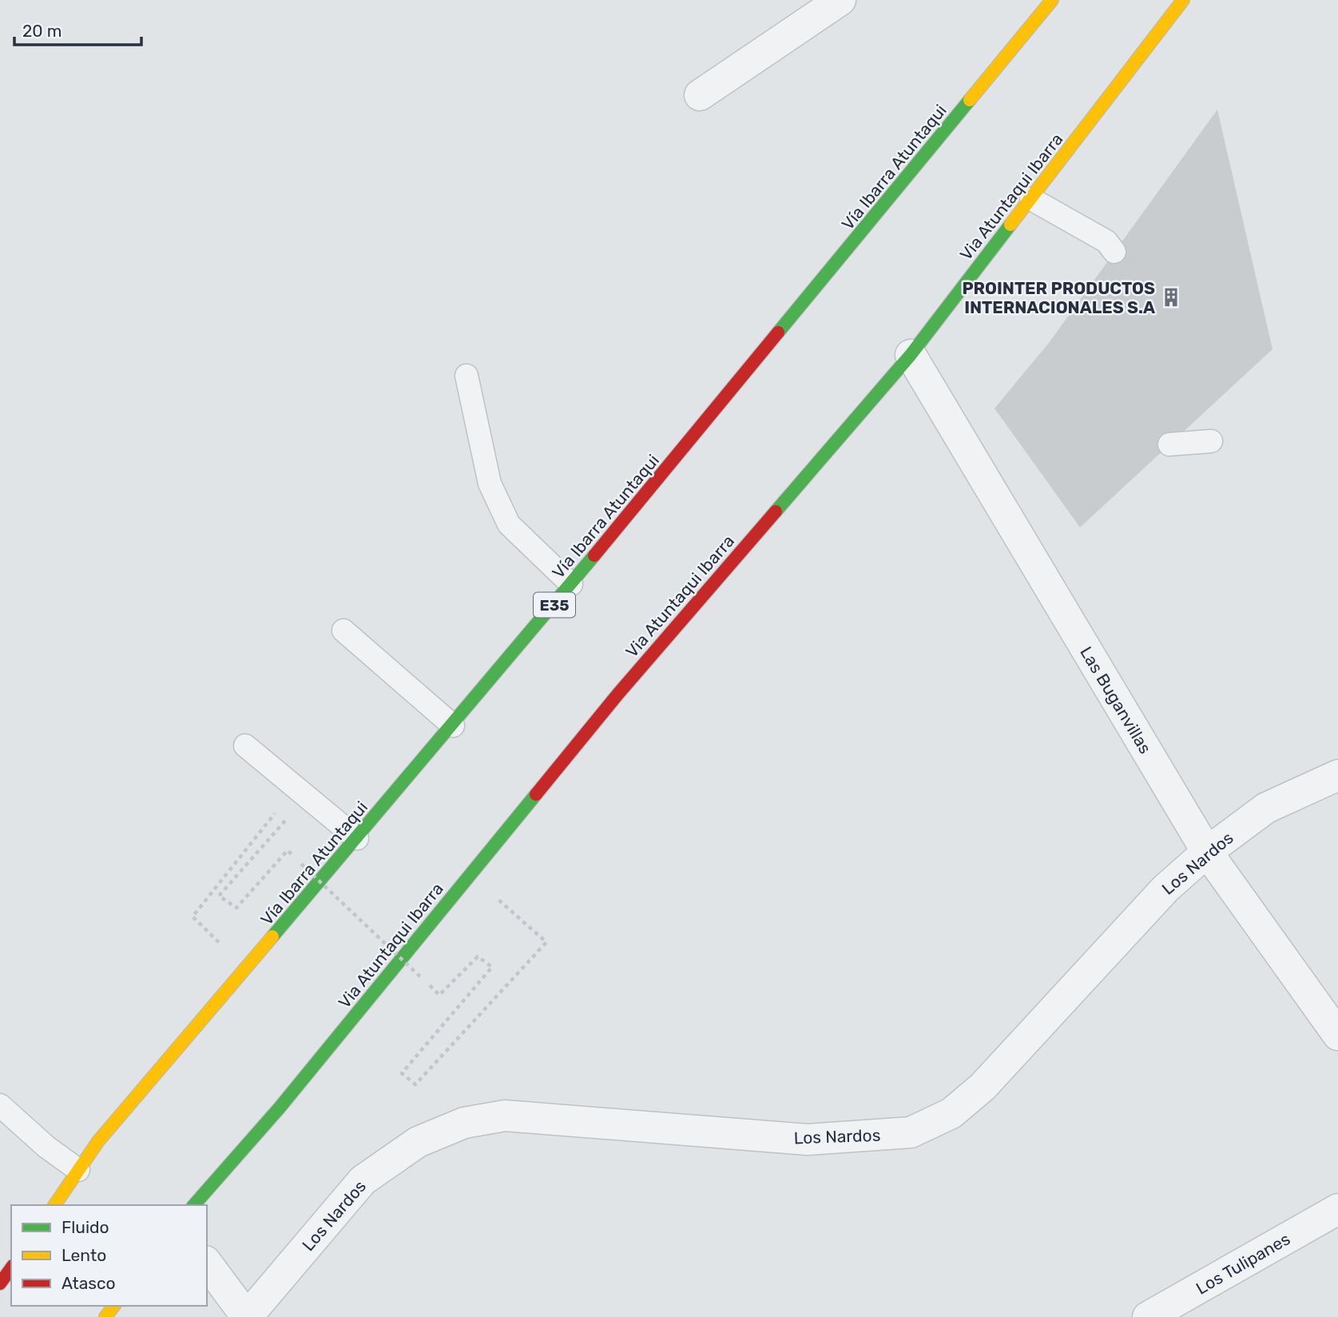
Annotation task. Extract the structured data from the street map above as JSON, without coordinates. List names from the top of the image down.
{
  "streets": {
    "highway": ["Vía Ibarra Atuntaqui", "Via Atuntaqui Ibarra", "E35"],
    "street": ["Las Buganvillas", "Los Nardos", "Los Tulipanes"]
  },
  "crossings": [
    ["Via Atuntaqui Ibarra", "Las Buganvillas"],
    ["Las Buganvillas", "Los Nardos"]
  ],
  "places": {
    "building": ["PROINTER PRODUCTOS INTERNACIONALES S.A"]
  },
  "legend": ["Fluido", "Lento", "Atasco"],
  "scale_bar": "20 m"
}
